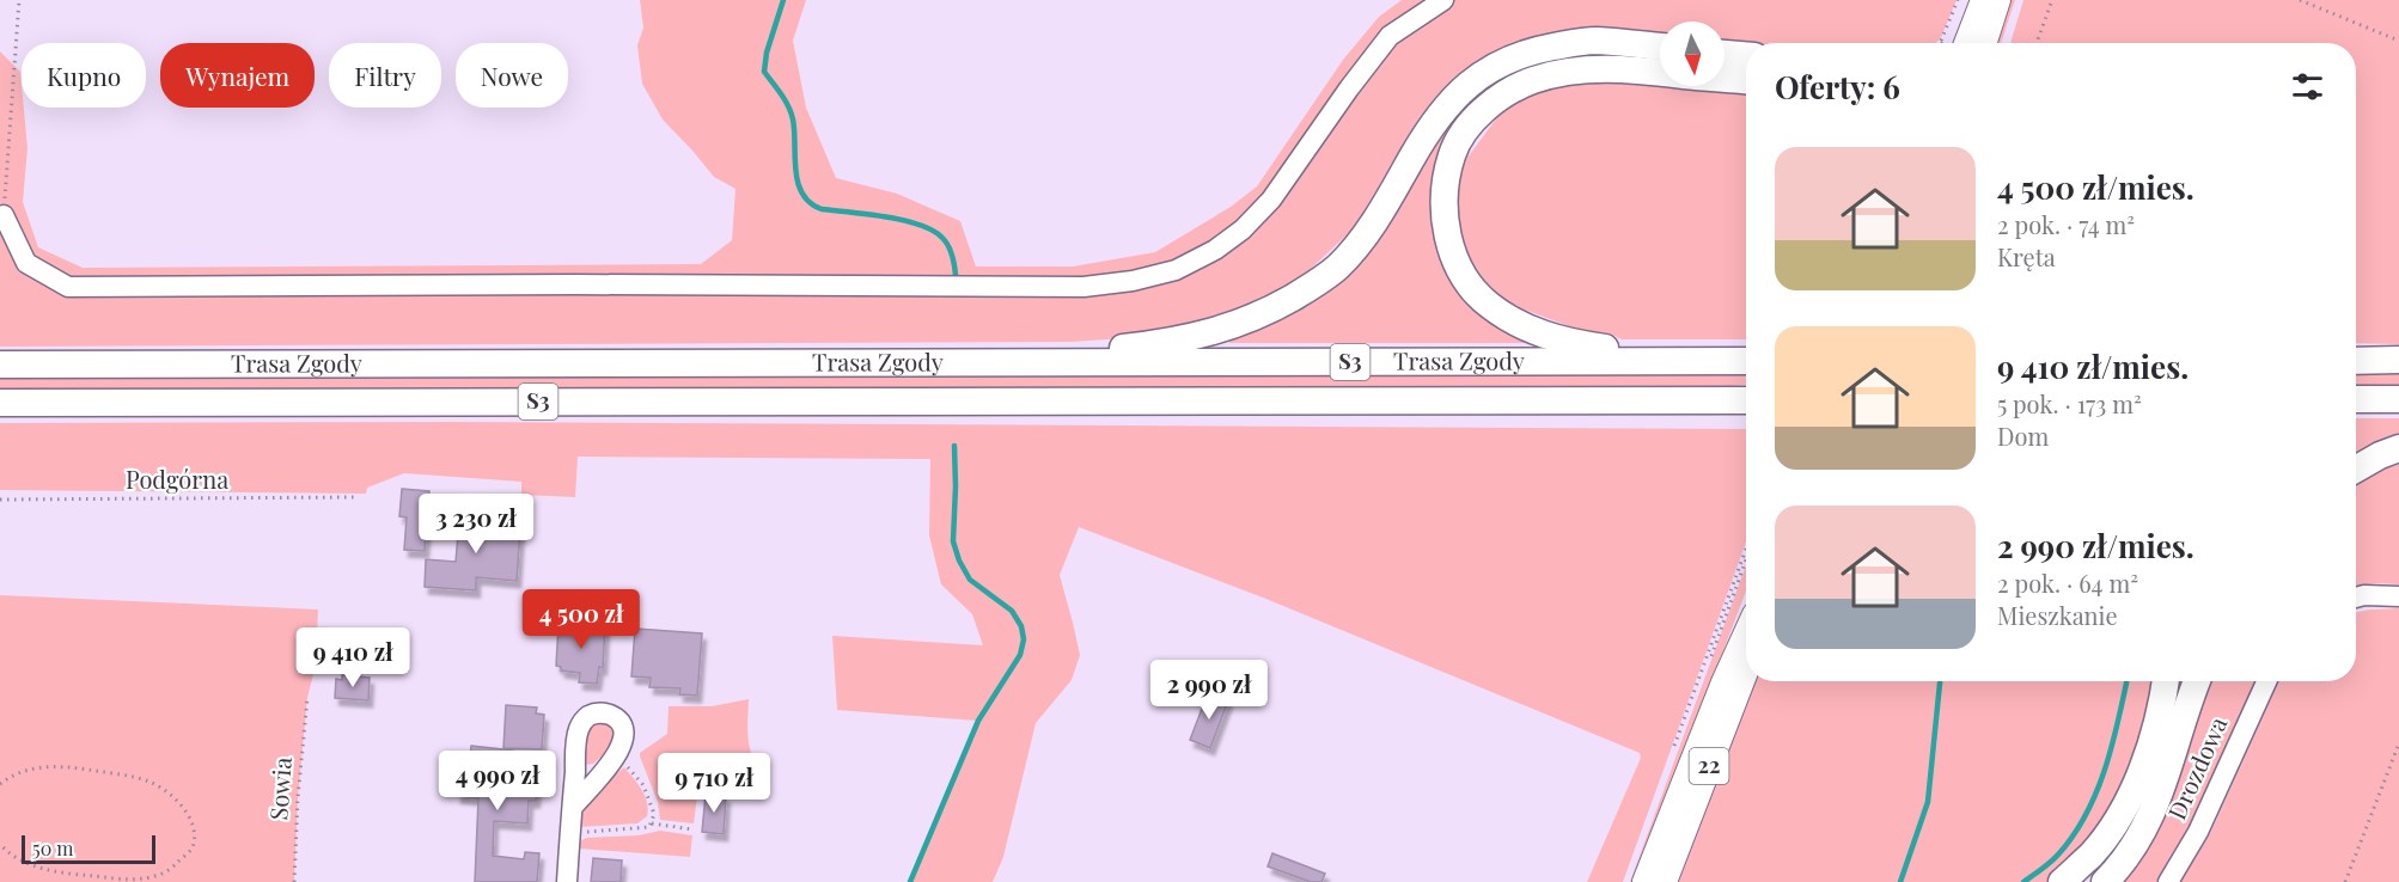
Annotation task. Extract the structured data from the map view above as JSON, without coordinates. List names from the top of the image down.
{
  "streets": {
    "highway": ["Trasa Zgody", "S3"],
    "main road": ["22"],
    "street": ["Drozdowa"],
    "path": ["Podgórna", "Sowia"]
  },
  "scale_bar": "50 m",
  "north": "bottom",
  "page": {
    "chip": [
      "Kupno",
      "Wynajem",
      "Filtry",
      "Nowe"
    ],
    "heading": "Oferty: 6",
    "list": [
      {
        "name": "4 500 zł/mies.",
        "note": "2 pok. · 74 m² · Kręta"
      },
      {
        "name": "9 410 zł/mies.",
        "note": "5 pok. · 173 m² · Dom"
      },
      {
        "name": "2 990 zł/mies.",
        "note": "2 pok. · 64 m² · Mieszkanie"
      }
    ],
    "price": [
      "3 230 zł",
      "4 500 zł",
      "9 410 zł",
      "2 990 zł",
      "4 990 zł",
      "9 710 zł"
    ],
    "scale": "50 m"
  }
}
